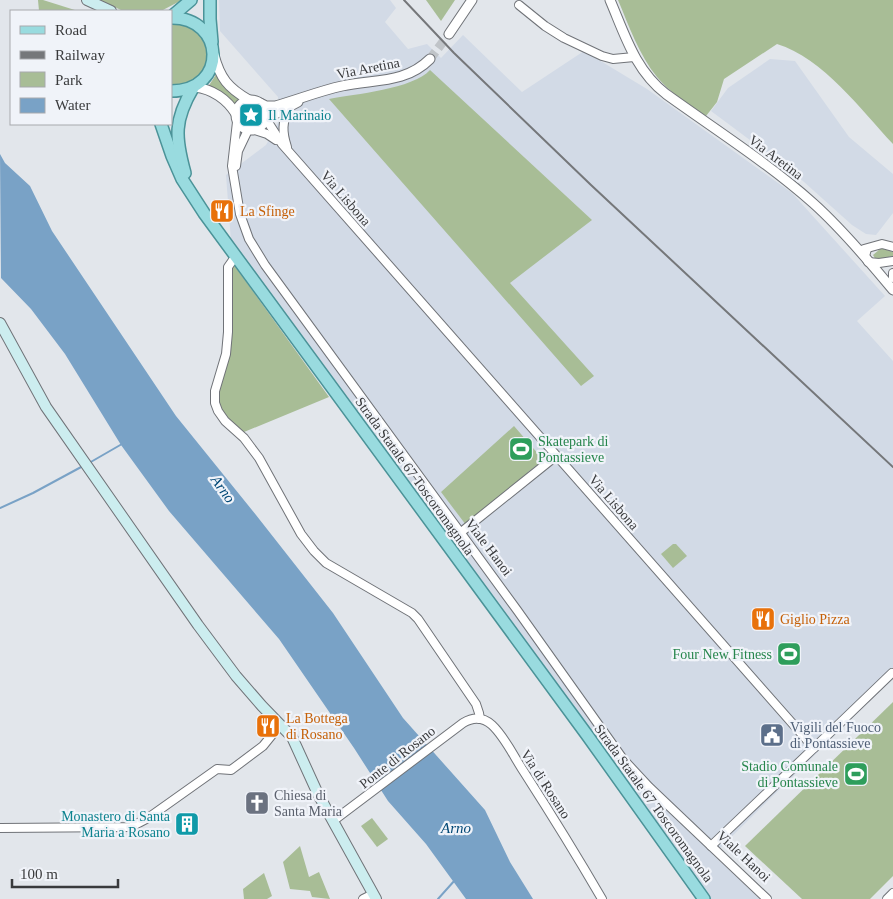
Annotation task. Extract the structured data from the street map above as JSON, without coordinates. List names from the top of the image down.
{
  "streets": {
    "main road": ["Strada Statale 67 Toscoromagnola"],
    "street": [
      "Via Aretina",
      "Via Lisbona",
      "Viale Hanoi",
      "Ponte di Rosano",
      "Via di Rosano"
    ]
  },
  "crossings": [
    ["Via Aretina", "Via Lisbona"],
    ["Via Aretina", "Viale Hanoi"],
    ["Via Lisbona", "Viale Hanoi"],
    ["Ponte di Rosano", "Via di Rosano"]
  ],
  "water": ["Arno"],
  "places": {
    "place": ["Il Marinaio"],
    "restaurant": ["La Sfinge", "Giglio Pizza", "La Bottega di Rosano"],
    "sports": ["Skatepark di Pontassieve", "Four New Fitness", "Stadio Comunale di Pontassieve"],
    "public building": ["Vigili del Fuoco di Pontassieve"],
    "church": ["Chiesa di Santa Maria"],
    "building": ["Monastero di Santa Maria a Rosano"]
  },
  "legend": [
    "Road",
    "Railway",
    "Park",
    "Water"
  ],
  "scale_bar": "100 m"
}
